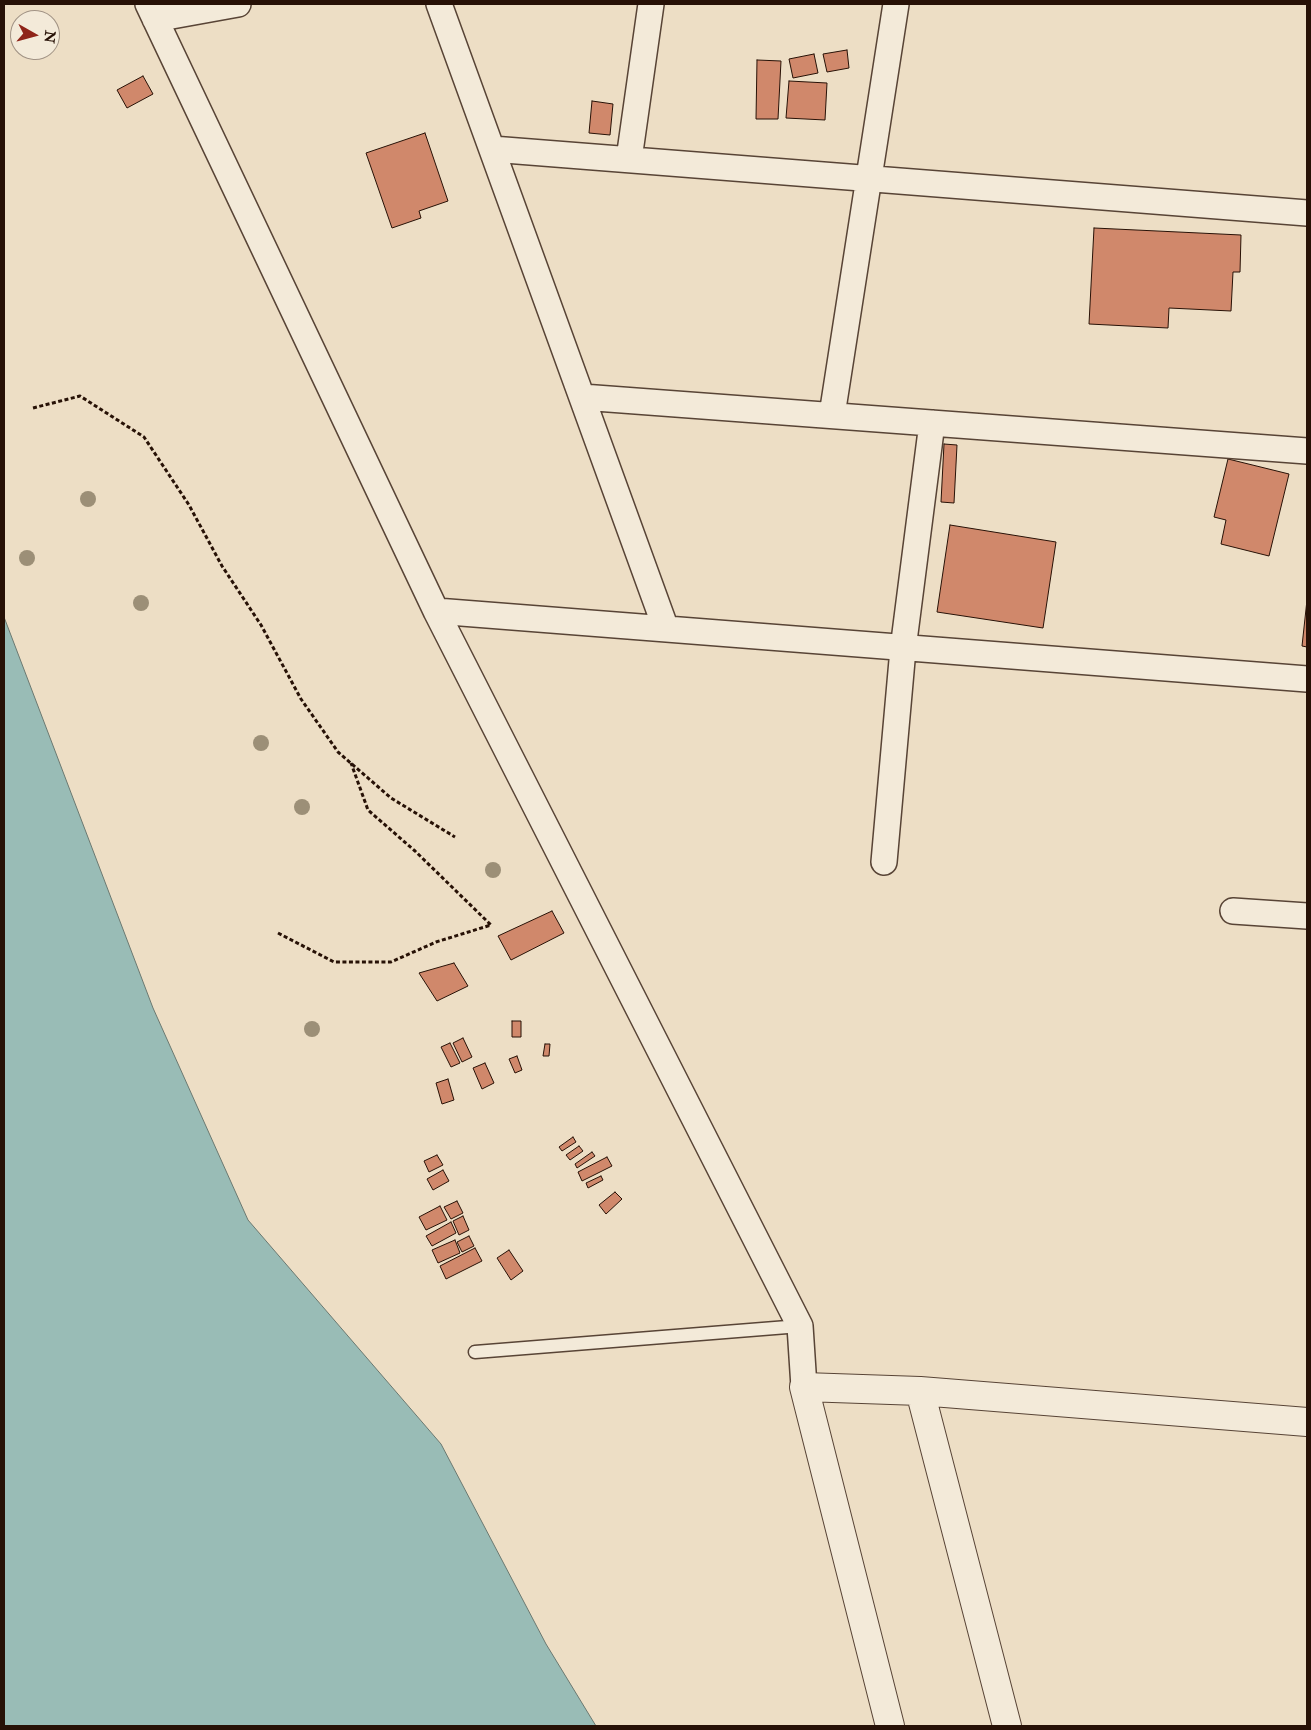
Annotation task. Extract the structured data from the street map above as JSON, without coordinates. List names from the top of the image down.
{
  "north": "right"
}
